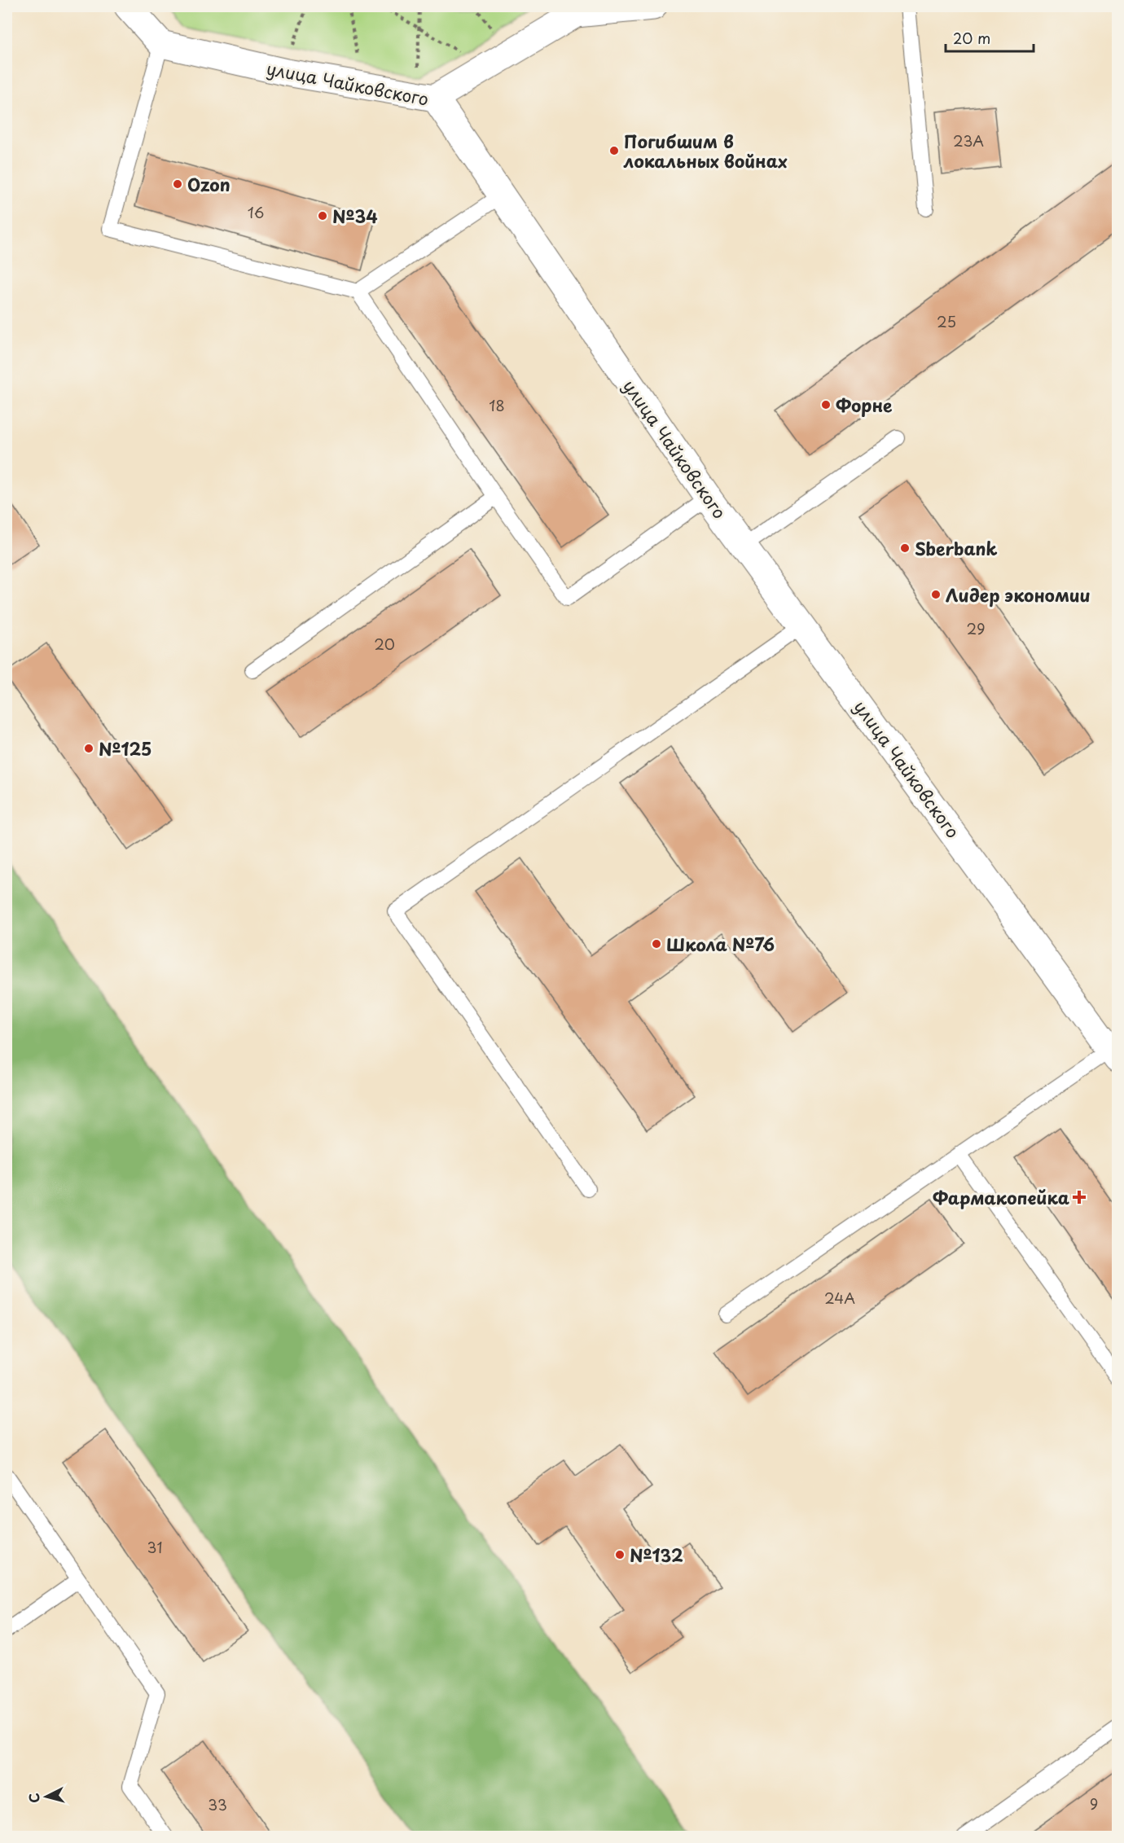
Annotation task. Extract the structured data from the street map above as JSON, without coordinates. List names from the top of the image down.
{
  "streets": {
    "street": ["улица Чайковского"]
  },
  "places": {
    "other": [
      "Погибшим в локальных войнах",
      "Ozon",
      "№34",
      "Форне",
      "Sberbank",
      "Лидер экономии",
      "№125",
      "Школа №76",
      "№132"
    ],
    "health": ["Фармакопейка"]
  },
  "house_numbers": [
    "23А",
    "16",
    "25",
    "18",
    "29",
    "20",
    "24А",
    "31",
    "9",
    "33"
  ],
  "scale_bar": "20 m",
  "north": "left"
}
